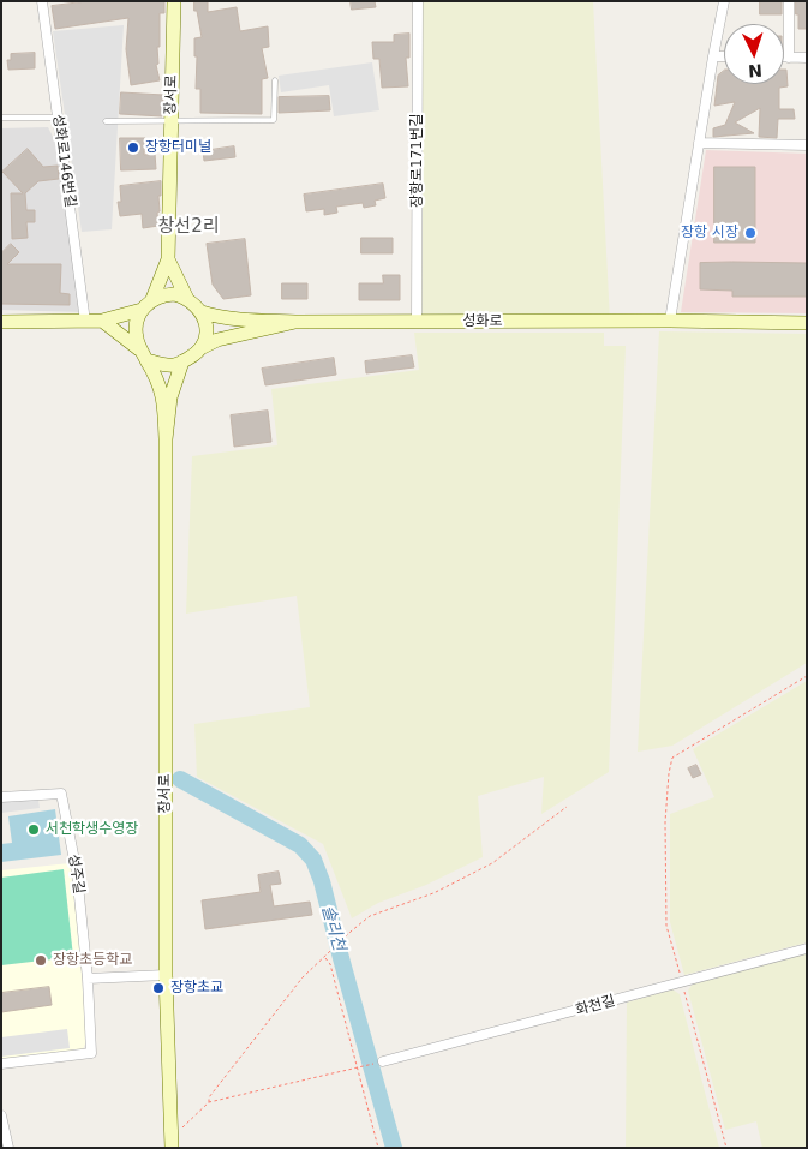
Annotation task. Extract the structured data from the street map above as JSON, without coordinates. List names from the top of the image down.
{
  "streets": {
    "main road": ["장서로", "성화로"],
    "street": [
      "성화로146번길",
      "장항로171번길",
      "성주길",
      "화천길"
    ]
  },
  "crossings": [
    ["장항로171번길", "성화로"]
  ],
  "districts": ["창선2리"],
  "water": ["솔리천"],
  "places": [
    "장항터미널",
    "장항 시장",
    "서천학생수영장",
    "장항초등학교",
    "장항초교"
  ],
  "north": "bottom"
}
